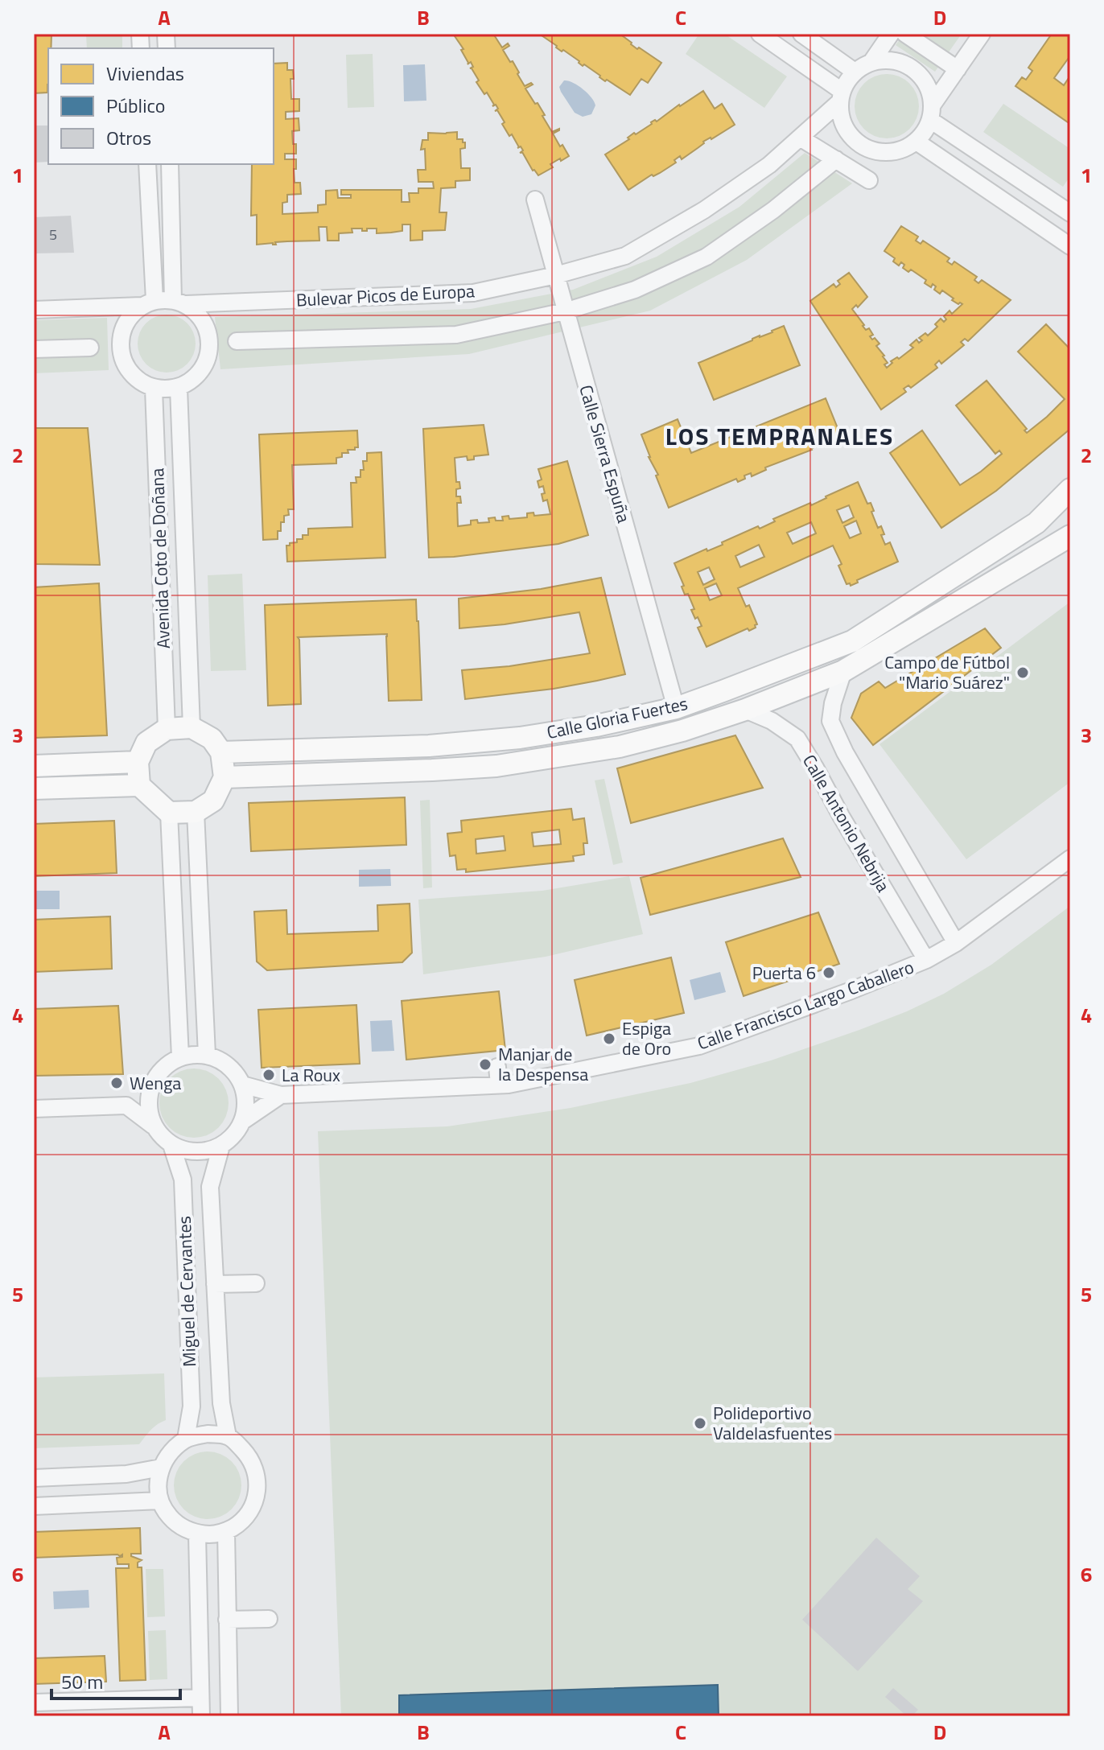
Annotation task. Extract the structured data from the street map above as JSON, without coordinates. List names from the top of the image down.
{
  "streets": {
    "main road": ["Calle Gloria Fuertes"],
    "street": [
      "Bulevar Picos de Europa",
      "Calle Sierra Espuña",
      "Avenida Coto de Doñana",
      "Calle Antonio Nebrija",
      "Calle Francisco Largo Caballero",
      "Miguel de Cervantes"
    ]
  },
  "crossings": [
    ["Bulevar Picos de Europa", "Calle Sierra Espuña"],
    ["Bulevar Picos de Europa", "Avenida Coto de Doñana"],
    ["Calle Sierra Espuña", "Calle Gloria Fuertes"],
    ["Avenida Coto de Doñana", "Calle Gloria Fuertes"],
    ["Calle Gloria Fuertes", "Calle Antonio Nebrija"],
    ["Calle Antonio Nebrija", "Calle Francisco Largo Caballero"],
    ["Calle Francisco Largo Caballero", "Miguel de Cervantes"]
  ],
  "districts": ["LOS TEMPRANALES"],
  "places": [
    "Campo de Fútbol \"Mario Suárez\"",
    "Puerta 6",
    "Espiga de Oro",
    "Manjar de la Despensa",
    "La Roux",
    "Wenga",
    "Polideportivo Valdelasfuentes"
  ],
  "house_numbers": ["5"],
  "legend": ["Viviendas", "Público", "Otros"],
  "scale_bar": "50 m",
  "grid": {
    "columns": [
      "A",
      "B",
      "C",
      "D"
    ],
    "rows": [
      "1",
      "2",
      "3",
      "4",
      "5",
      "6"
    ]
  }
}
